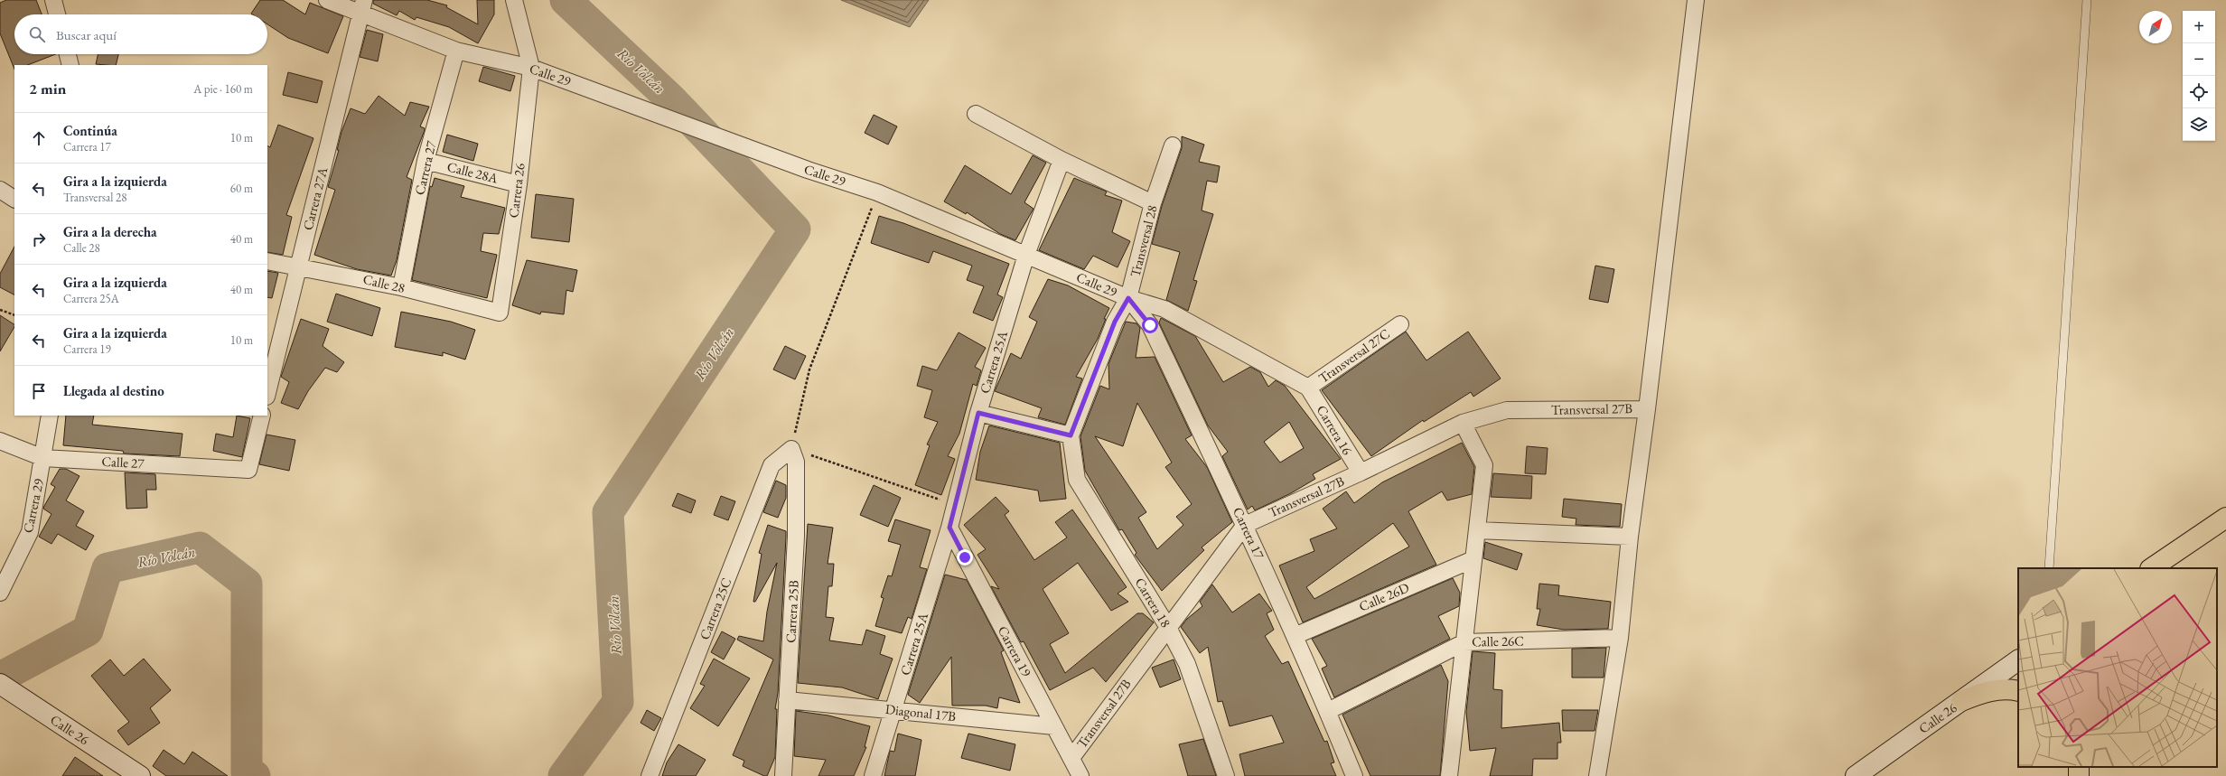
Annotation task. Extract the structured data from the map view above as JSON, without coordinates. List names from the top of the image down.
{
  "streets": {
    "main road": ["Calle 26"],
    "street": [
      "Calle 29",
      "Carrera 27",
      "Calle 28A",
      "Carrera 26",
      "Carrera 27A",
      "Transversal 28",
      "Calle 28",
      "Transversal 27C",
      "Carrera 25A",
      "Transversal 27B",
      "Carrera 16",
      "Calle 27",
      "Carrera 29",
      "Carrera 17",
      "Calle 26D",
      "Carrera 18",
      "Carrera 25C",
      "Carrera 25B",
      "Calle 26C",
      "Carrera 19",
      "Diagonal 17B"
    ]
  },
  "crossings": [
    ["Calle 29", "Carrera 27"],
    ["Calle 29", "Carrera 26"],
    ["Calle 29", "Carrera 27A"],
    ["Calle 29", "Transversal 28"],
    ["Calle 29", "Transversal 27C"],
    ["Calle 29", "Carrera 25A"],
    ["Calle 29", "Carrera 16"],
    ["Calle 29", "Carrera 17"],
    ["Carrera 27", "Calle 28A"],
    ["Carrera 27", "Calle 28"],
    ["Calle 28A", "Carrera 26"],
    ["Carrera 26", "Calle 28"],
    ["Carrera 27A", "Calle 28"],
    ["Transversal 28", "Carrera 17"],
    ["Transversal 28", "Carrera 18"],
    ["Transversal 27C", "Carrera 16"],
    ["Carrera 25A", "Carrera 19"],
    ["Carrera 25A", "Diagonal 17B"],
    ["Transversal 27B", "Carrera 16"],
    ["Transversal 27B", "Carrera 17"],
    ["Transversal 27B", "Carrera 18"],
    ["Transversal 27B", "Carrera 19"],
    ["Calle 27", "Carrera 29"],
    ["Carrera 17", "Calle 26D"],
    ["Carrera 17", "Calle 26C"],
    ["Carrera 25C", "Carrera 25B"],
    ["Carrera 25B", "Diagonal 17B"],
    ["Carrera 19", "Diagonal 17B"]
  ],
  "water": ["Río Volcán"],
  "north": "top right",
  "page": {
    "map_buttons": ["+", "−"],
    "search": "Buscar aquí",
    "heading": ["2 min", "A pie · 160 m"],
    "list": [
      ["Continúa", "Carrera 17", "10 m"],
      ["Gira a la izquierda", "Transversal 28", "60 m"],
      ["Gira a la derecha", "Calle 28", "40 m"],
      ["Gira a la izquierda", "Carrera 25A", "40 m"],
      ["Gira a la izquierda", "Carrera 19", "10 m"],
      "Llegada al destino"
    ]
  }
}
